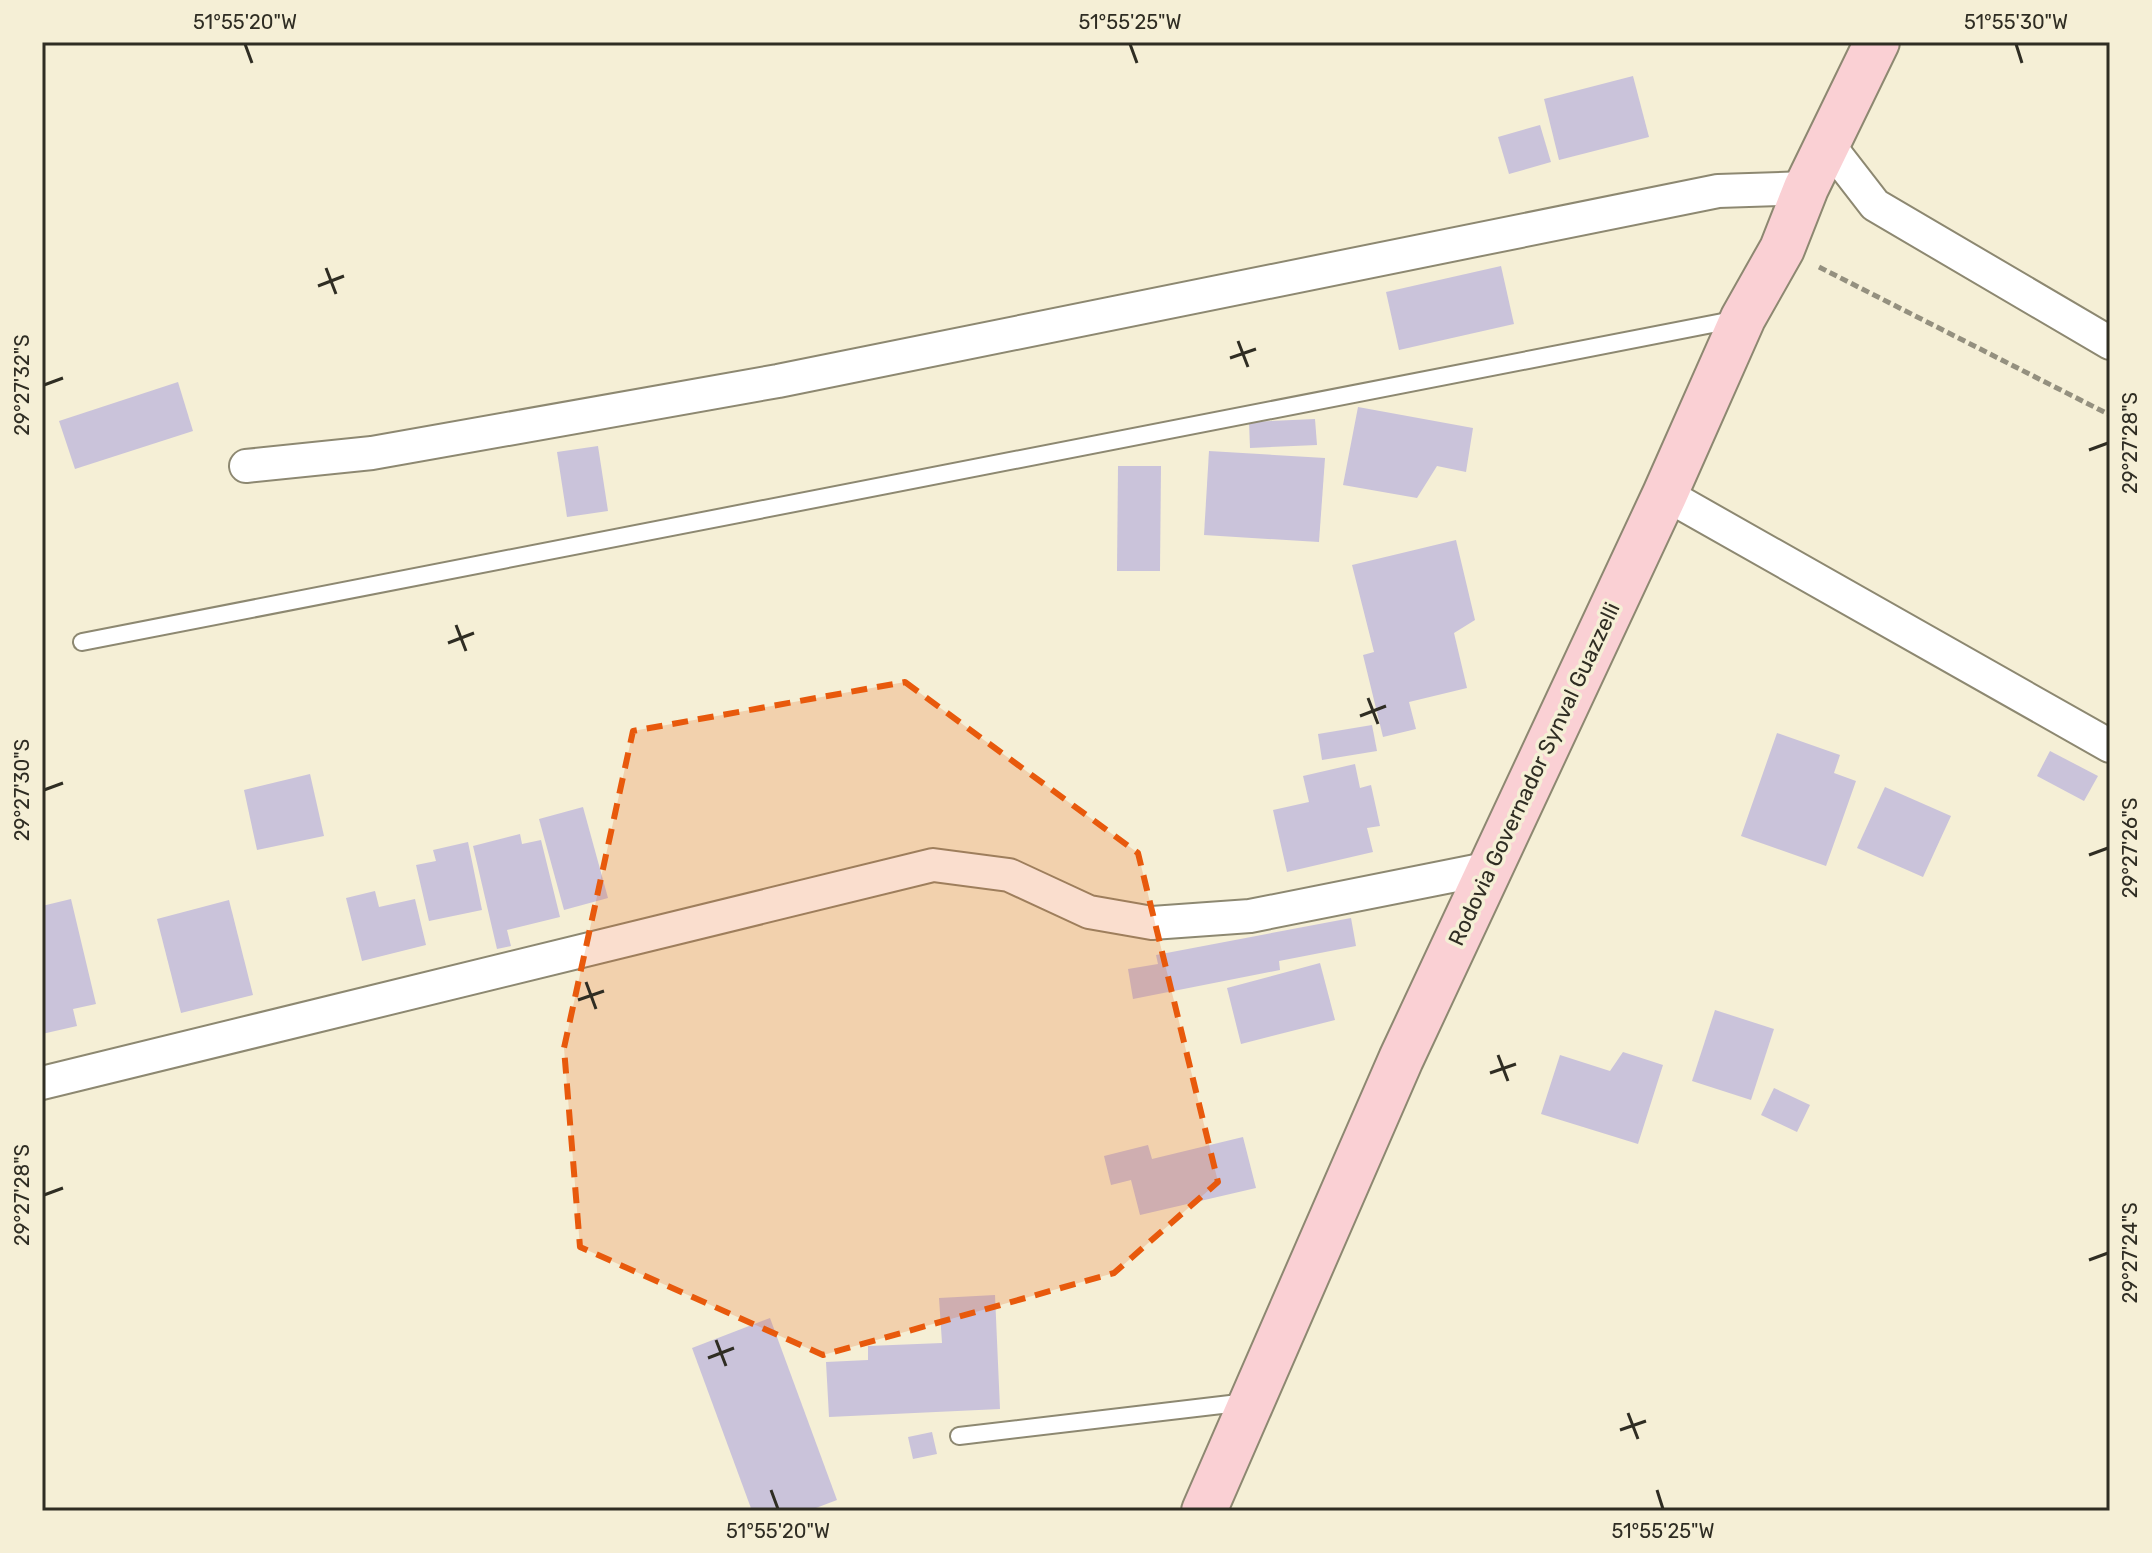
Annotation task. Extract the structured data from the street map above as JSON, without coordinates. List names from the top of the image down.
{
  "streets": {
    "main road": ["Rodovia Governador Synval Guazzelli"]
  },
  "coordinates": [
    "51°55'20\"W",
    "51°55'25\"W",
    "51°55'30\"W",
    "29°27'32\"S",
    "29°27'28\"S",
    "29°27'30\"S",
    "29°27'26\"S",
    "29°27'24\"S"
  ]
}
